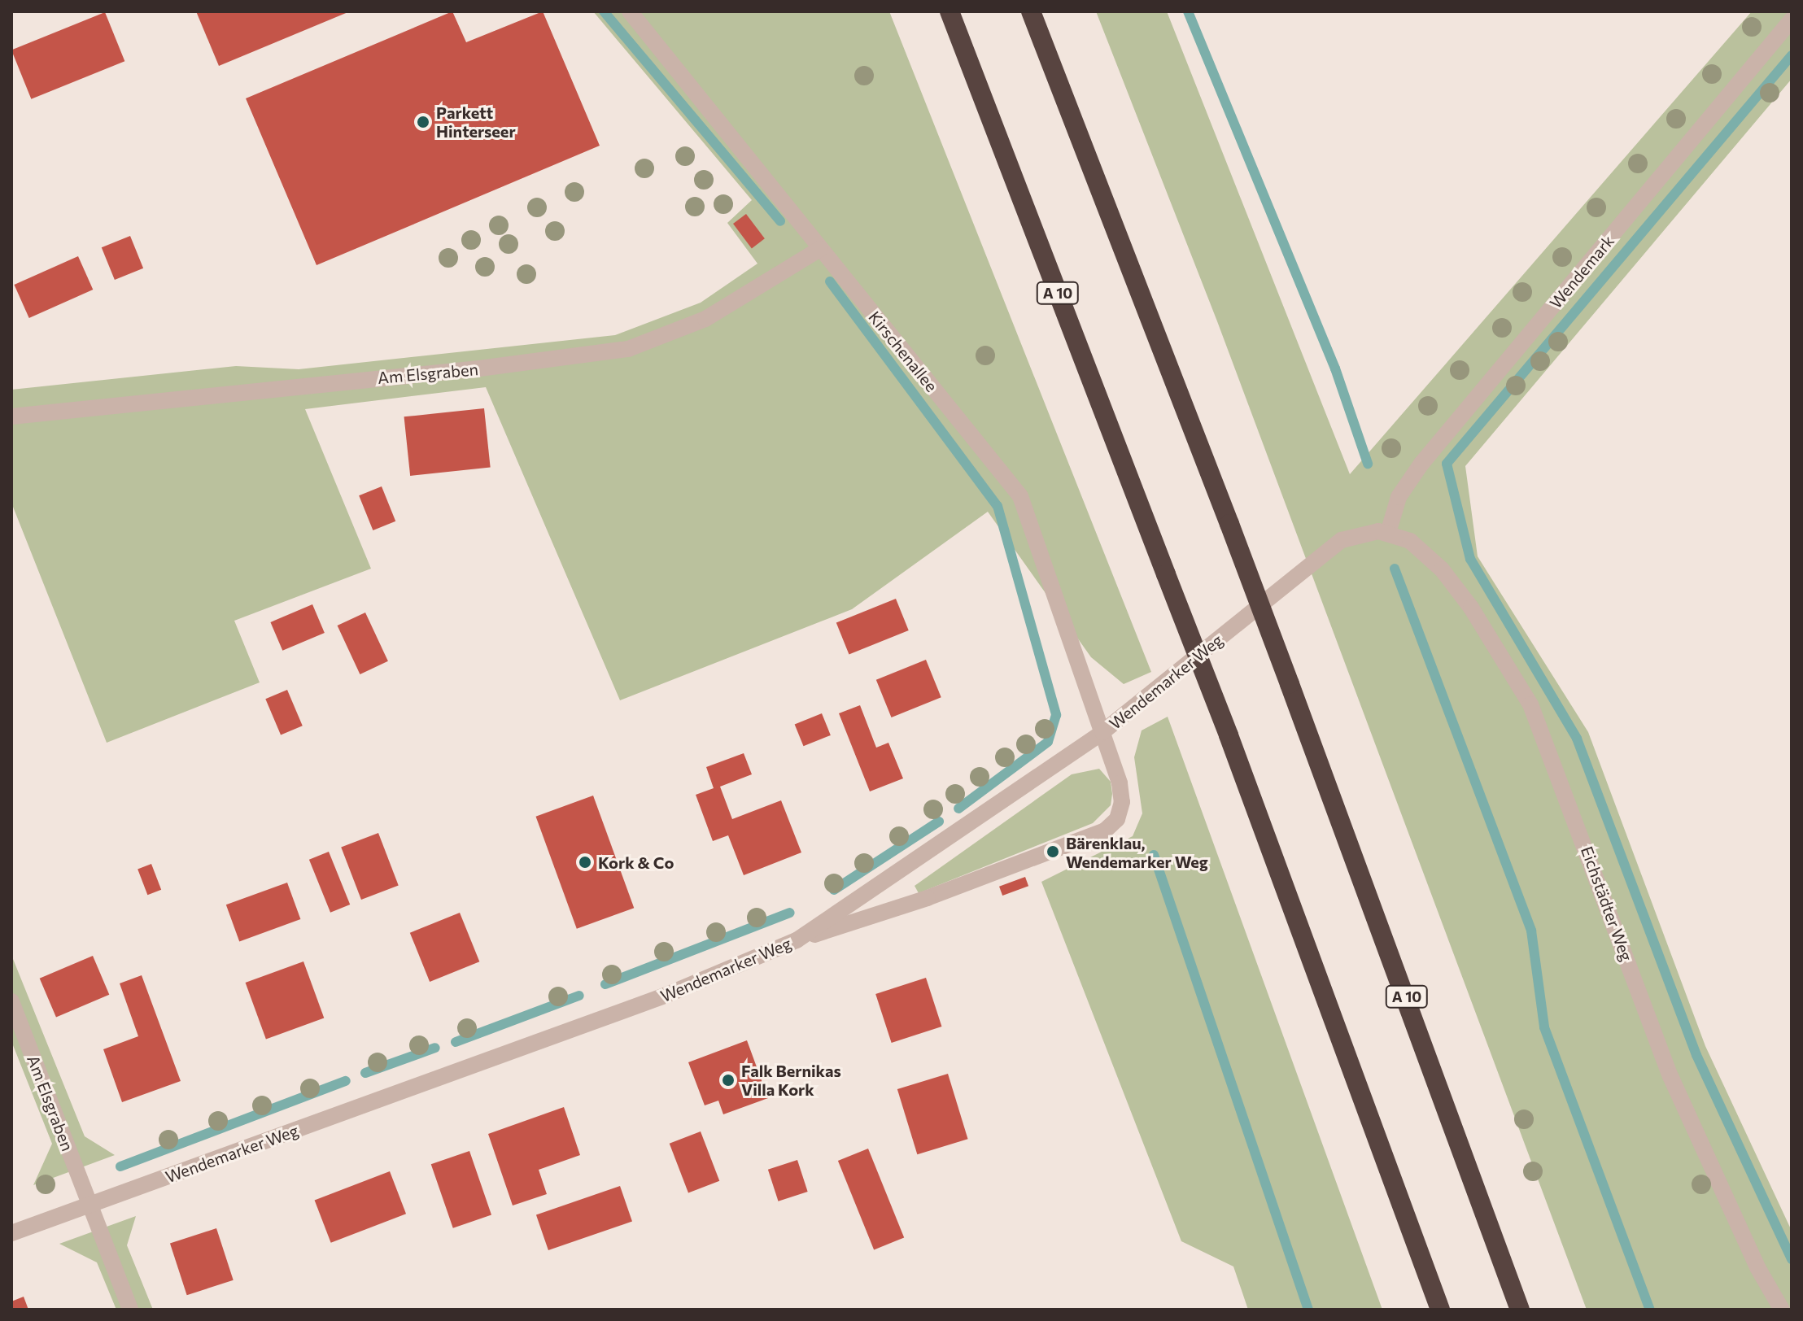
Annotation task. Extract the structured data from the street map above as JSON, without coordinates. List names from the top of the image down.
{
  "streets": {
    "highway": ["A 10"],
    "street": [
      "Wendemark",
      "Kirschenallee",
      "Am Elsgraben",
      "Wendemarker Weg",
      "Eichstädter Weg"
    ]
  },
  "crossings": [
    ["Wendemark", "Wendemarker Weg"],
    ["Wendemark", "Eichstädter Weg"],
    ["Kirschenallee", "Am Elsgraben"],
    ["Kirschenallee", "Wendemarker Weg"],
    ["Am Elsgraben", "Wendemarker Weg"],
    ["Wendemarker Weg", "Eichstädter Weg"]
  ],
  "places": [
    "Parkett Hinterseer",
    "Bärenklau, Wendemarker Weg",
    "Kork & Co",
    "Falk Bernikas Villa Kork"
  ]
}
